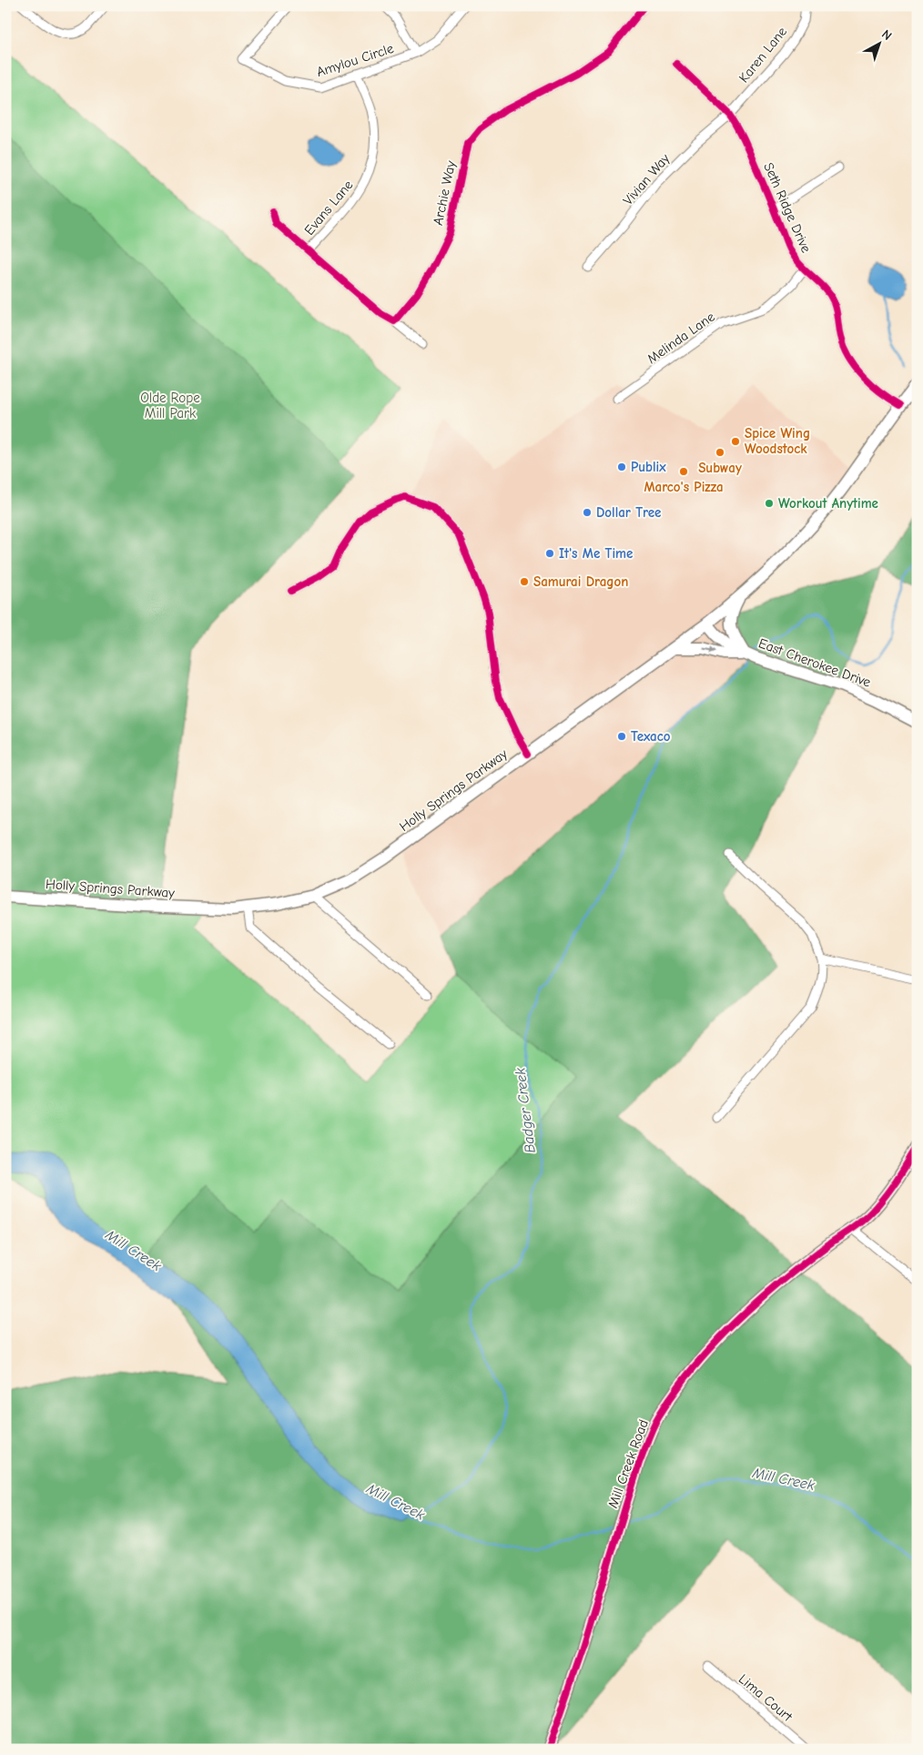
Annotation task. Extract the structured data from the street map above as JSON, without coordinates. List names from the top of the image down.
{
  "streets": {
    "main road": ["East Cherokee Drive", "Holly Springs Parkway", "Mill Creek Road"],
    "street": [
      "Karen Lane",
      "Amylou Circle",
      "Vivian Way",
      "Archie Way",
      "Evans Lane",
      "Seth Ridge Drive",
      "Melinda Lane",
      "Lima Court"
    ]
  },
  "crossings": [
    ["Karen Lane", "Vivian Way"],
    ["Karen Lane", "Seth Ridge Drive"],
    ["Amylou Circle", "Evans Lane"],
    ["Vivian Way", "Seth Ridge Drive"],
    ["Seth Ridge Drive", "Melinda Lane"],
    ["Seth Ridge Drive", "Holly Springs Parkway"],
    ["East Cherokee Drive", "Holly Springs Parkway"]
  ],
  "water": ["Badger Creek", "Mill Creek"],
  "parks": ["Olde Rope Mill Park"],
  "places": [
    "Spice Wing Woodstock",
    "Subway",
    "Publix",
    "Marco's Pizza",
    "Workout Anytime",
    "Dollar Tree",
    "It's Me Time",
    "Samurai Dragon",
    "Texaco"
  ],
  "north": "top right"
}
